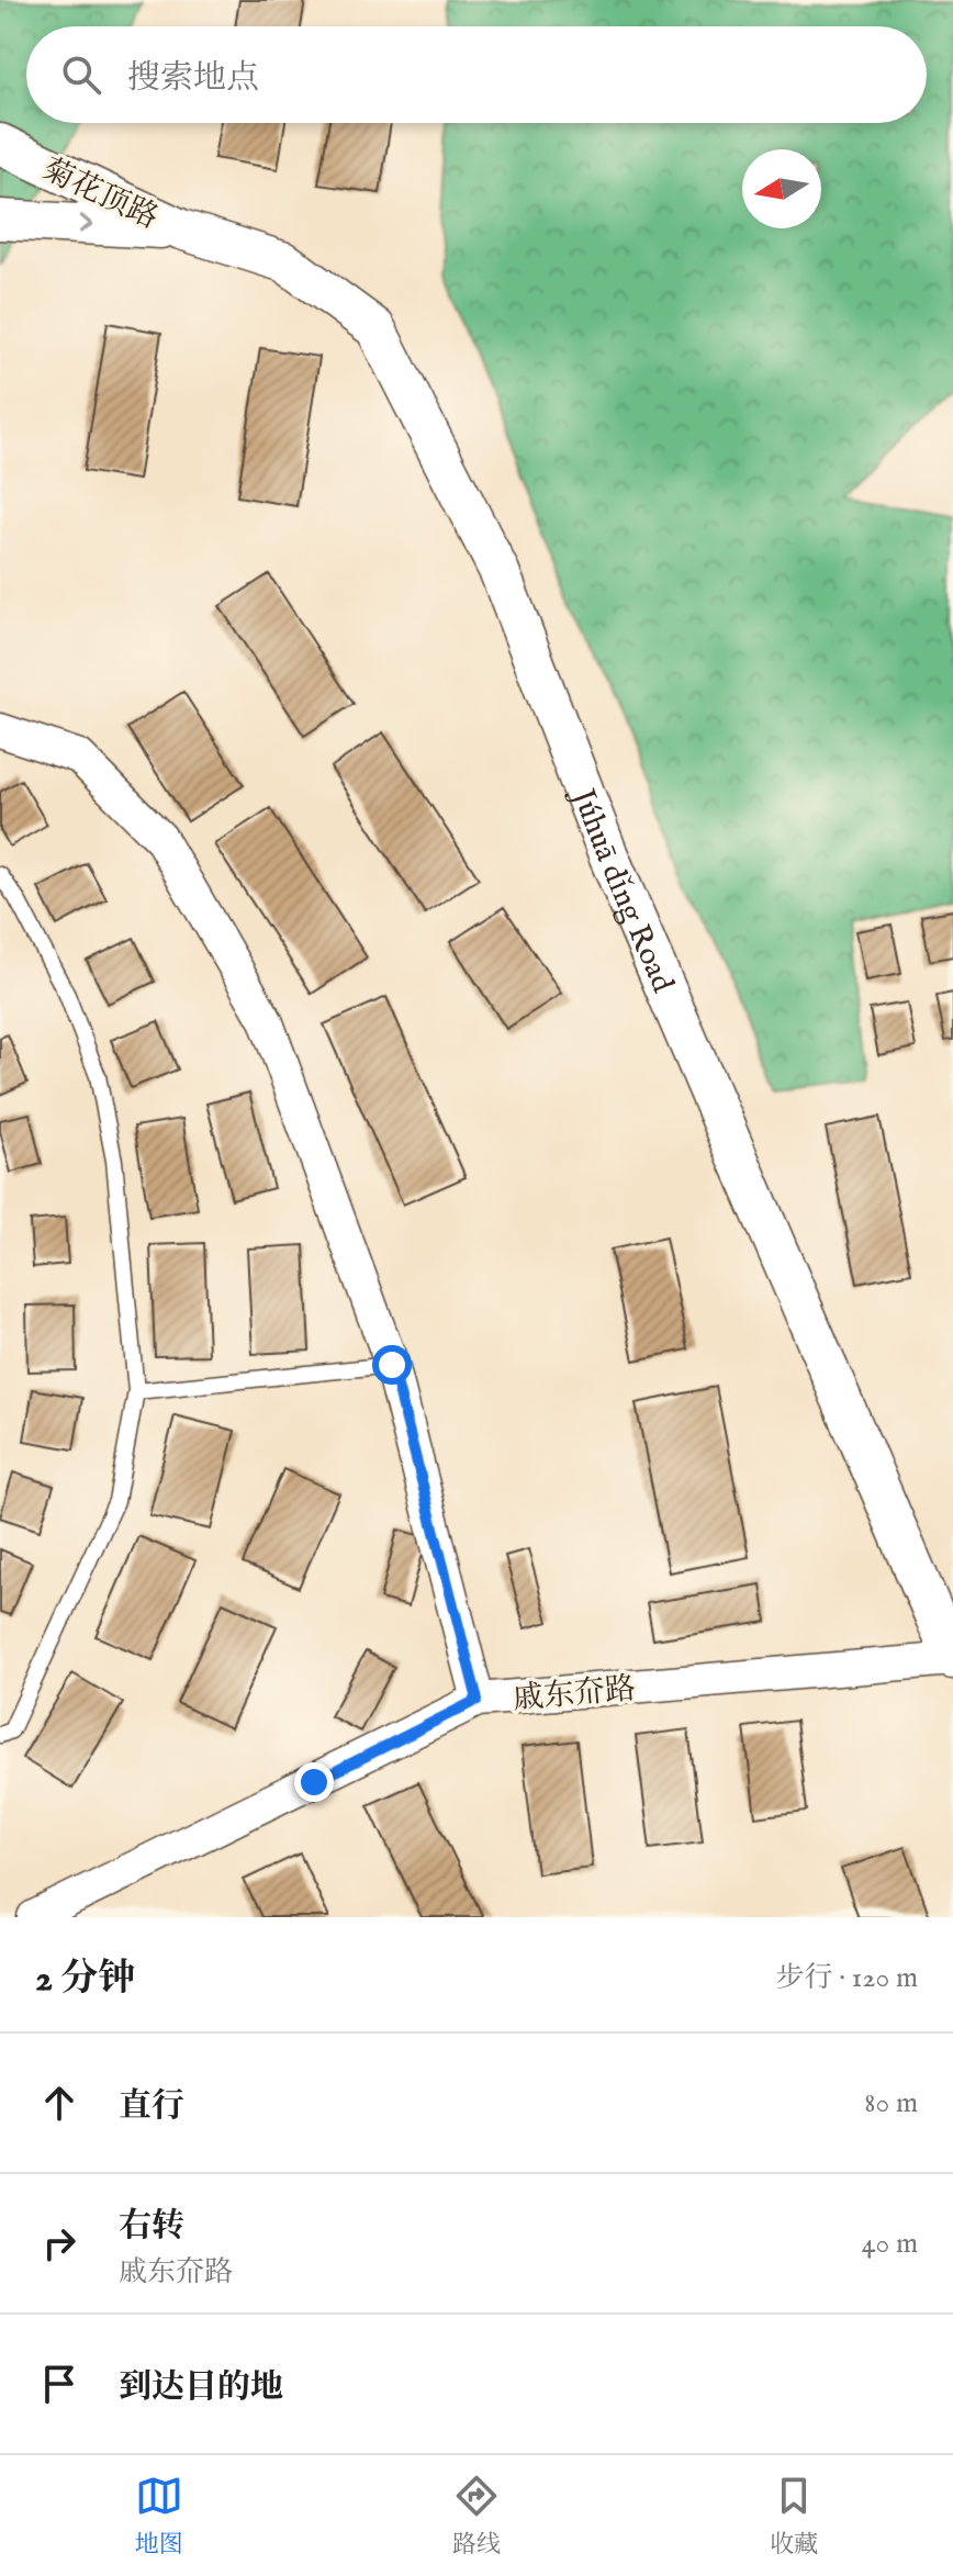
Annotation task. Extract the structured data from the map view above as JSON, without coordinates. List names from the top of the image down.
{
  "streets": {
    "street": ["菊花顶路", "Júhuā dǐng Road", "戚东夼路"]
  },
  "crossings": [
    ["菊花顶路", "Júhuā dǐng Road"],
    ["Júhuā dǐng Road", "戚东夼路"]
  ],
  "north": "left",
  "page": {
    "search": "搜索地点",
    "heading": ["2 分钟", "步行 · 120 m"],
    "list": [
      ["直行", "80 m"],
      ["右转", "戚东夼路", "40 m"],
      "到达目的地"
    ],
    "nav": ["地图", "路线", "收藏"]
  }
}
